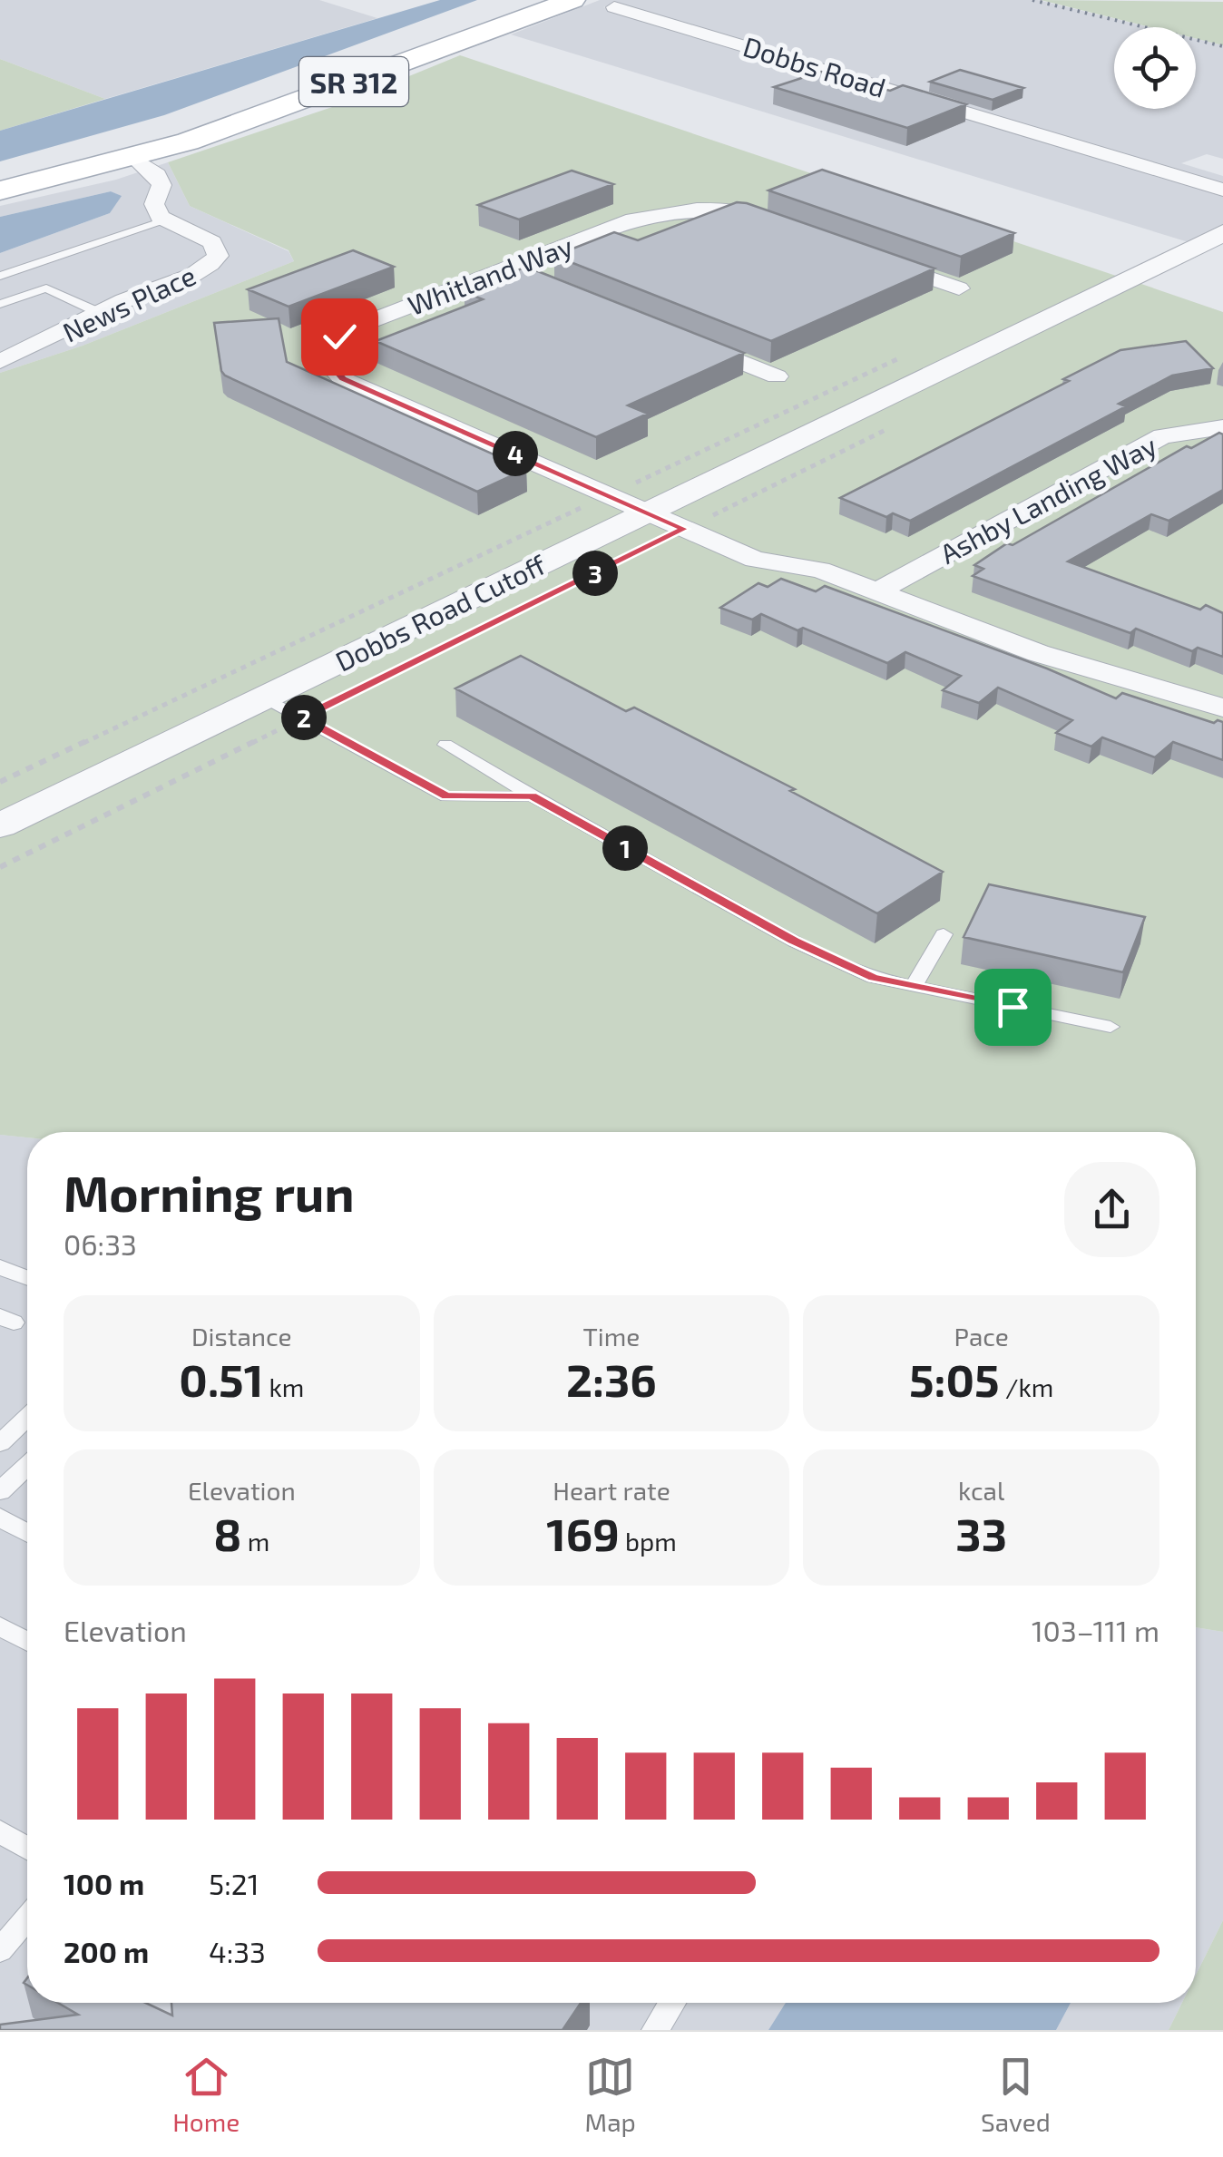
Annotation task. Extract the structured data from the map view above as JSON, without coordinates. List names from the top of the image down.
{
  "streets": {
    "main road": ["SR 312"],
    "street": [
      "Dobbs Road",
      "Whitland Way",
      "News Place",
      "Ashby Landing Way",
      "Dobbs Road Cutoff"
    ]
  },
  "crossings": [
    ["SR 312", "News Place"],
    ["Whitland Way", "Ashby Landing Way"],
    ["Whitland Way", "Dobbs Road Cutoff"],
    ["Ashby Landing Way", "Dobbs Road Cutoff"]
  ],
  "page": {
    "pins": [
      "4",
      "3",
      "2",
      "1"
    ],
    "heading": ["Morning run", "06:33"],
    "stats": [
      ["Distance", "0.51 km"],
      ["Time", "2:36"],
      ["Pace", "5:05 /km"],
      ["Elevation", "8 m"],
      ["Heart rate", "169 bpm"],
      ["kcal", "33"]
    ],
    "chart": ["Elevation", "103–111 m"],
    "list": [
      {
        "name": "100 m",
        "note": "5:21"
      },
      {
        "name": "200 m",
        "note": "4:33"
      }
    ],
    "tabs": ["Home", "Map", "Saved"]
  }
}
